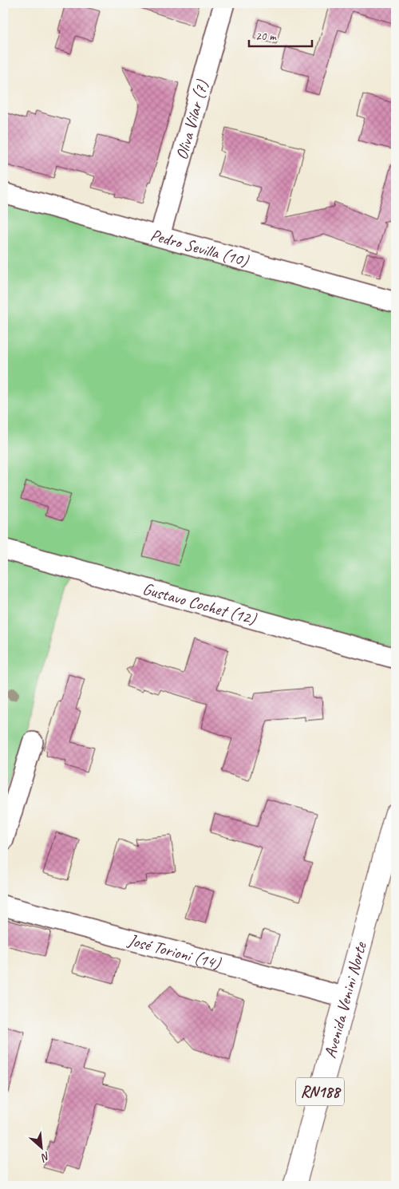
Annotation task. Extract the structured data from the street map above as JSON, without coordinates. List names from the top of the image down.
{
  "streets": {
    "highway": ["Avenida Venini Norte", "RN188"],
    "street": [
      "Oliva Vilar (7)",
      "Pedro Sevilla (10)",
      "Gustavo Cochet (12)",
      "José Torioni (14)"
    ]
  },
  "crossings": [
    ["Oliva Vilar (7)", "Pedro Sevilla (10)"],
    ["José Torioni (14)", "Avenida Venini Norte"]
  ],
  "scale_bar": "20 m",
  "north": "bottom right"
}
